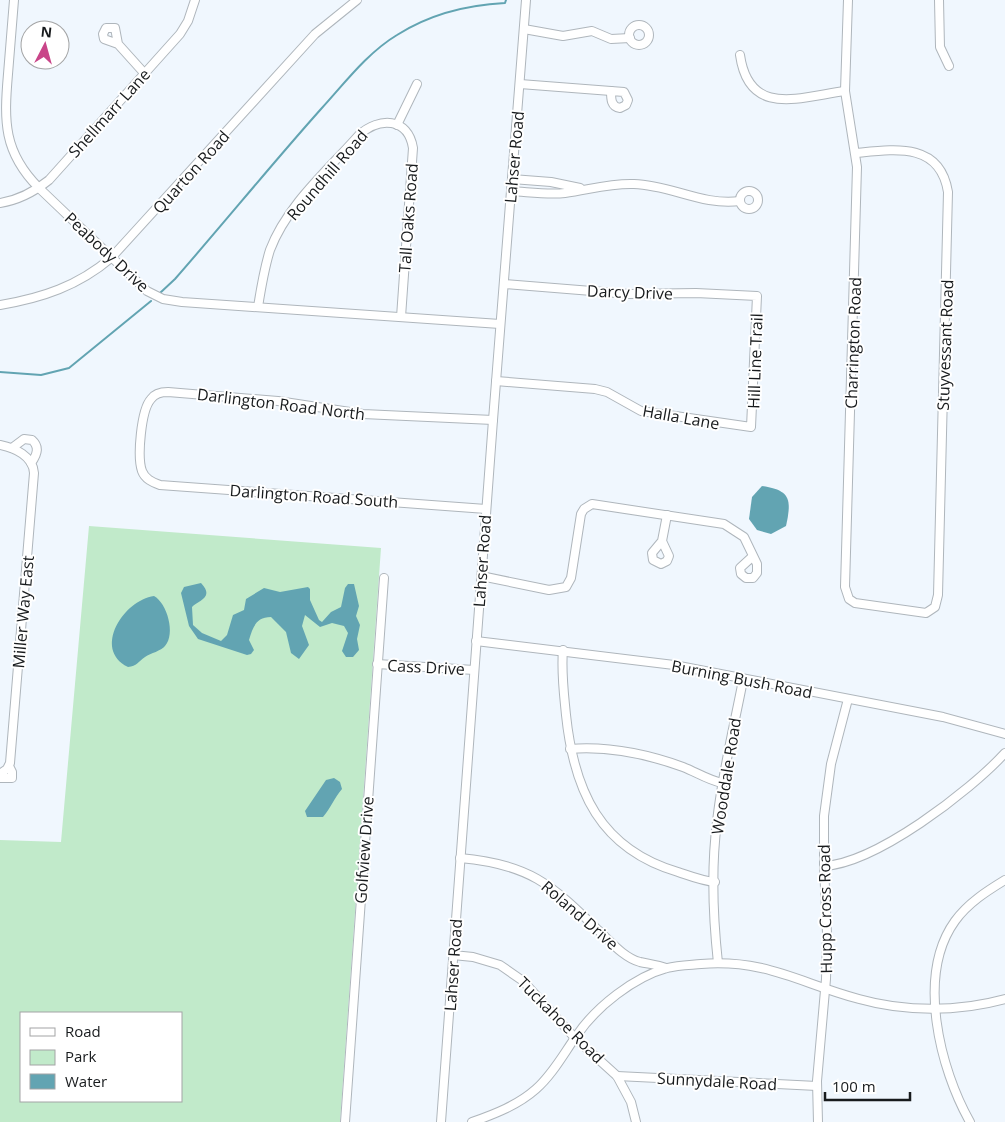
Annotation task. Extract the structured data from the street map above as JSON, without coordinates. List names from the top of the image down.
{
  "streets": {
    "street": [
      "Shellmarr Lane",
      "Lahser Road",
      "Quarton Road",
      "Roundhill Road",
      "Tall Oaks Road",
      "Peabody Drive",
      "Darcy Drive",
      "Charrington Road",
      "Stuyvessant Road",
      "Hill Line Trail",
      "Darlington Road North",
      "Halla Lane",
      "Darlington Road South",
      "Miller Way East",
      "Cass Drive",
      "Burning Bush Road",
      "Wooddale Road",
      "Golfview Drive",
      "Hupp Cross Road",
      "Roland Drive",
      "Tuckahoe Road",
      "Sunnydale Road"
    ]
  },
  "crossings": [
    ["Shellmarr Lane", "Peabody Drive"],
    ["Lahser Road", "Peabody Drive"],
    ["Lahser Road", "Darcy Drive"],
    ["Lahser Road", "Darlington Road North"],
    ["Lahser Road", "Halla Lane"],
    ["Lahser Road", "Darlington Road South"],
    ["Lahser Road", "Cass Drive"],
    ["Lahser Road", "Burning Bush Road"],
    ["Lahser Road", "Roland Drive"],
    ["Lahser Road", "Tuckahoe Road"],
    ["Quarton Road", "Peabody Drive"],
    ["Roundhill Road", "Tall Oaks Road"],
    ["Roundhill Road", "Peabody Drive"],
    ["Tall Oaks Road", "Peabody Drive"],
    ["Darcy Drive", "Hill Line Trail"],
    ["Charrington Road", "Stuyvessant Road"],
    ["Hill Line Trail", "Halla Lane"],
    ["Darlington Road North", "Darlington Road South"],
    ["Cass Drive", "Golfview Drive"],
    ["Burning Bush Road", "Wooddale Road"],
    ["Burning Bush Road", "Hupp Cross Road"],
    ["Hupp Cross Road", "Sunnydale Road"],
    ["Tuckahoe Road", "Sunnydale Road"]
  ],
  "legend": ["Road", "Park", "Water"],
  "scale_bar": "100 m",
  "north": "top"
}
